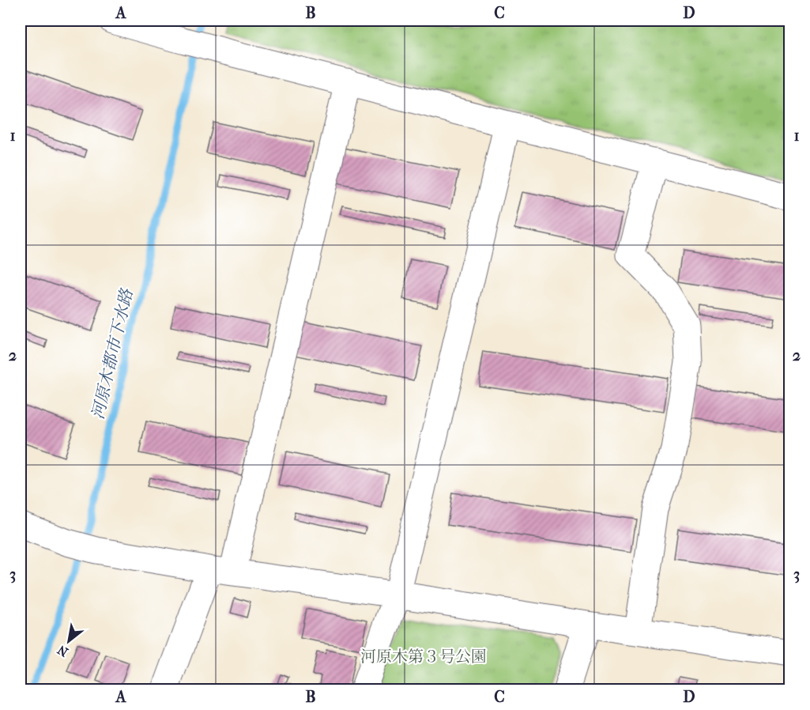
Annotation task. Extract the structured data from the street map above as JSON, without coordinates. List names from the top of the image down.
{
  "water": ["河原木都市下水路"],
  "parks": ["河原木第３号公園"],
  "north": "bottom left",
  "grid": {
    "columns": [
      "A",
      "B",
      "C",
      "D"
    ],
    "rows": ["1", "2", "3"]
  }
}
